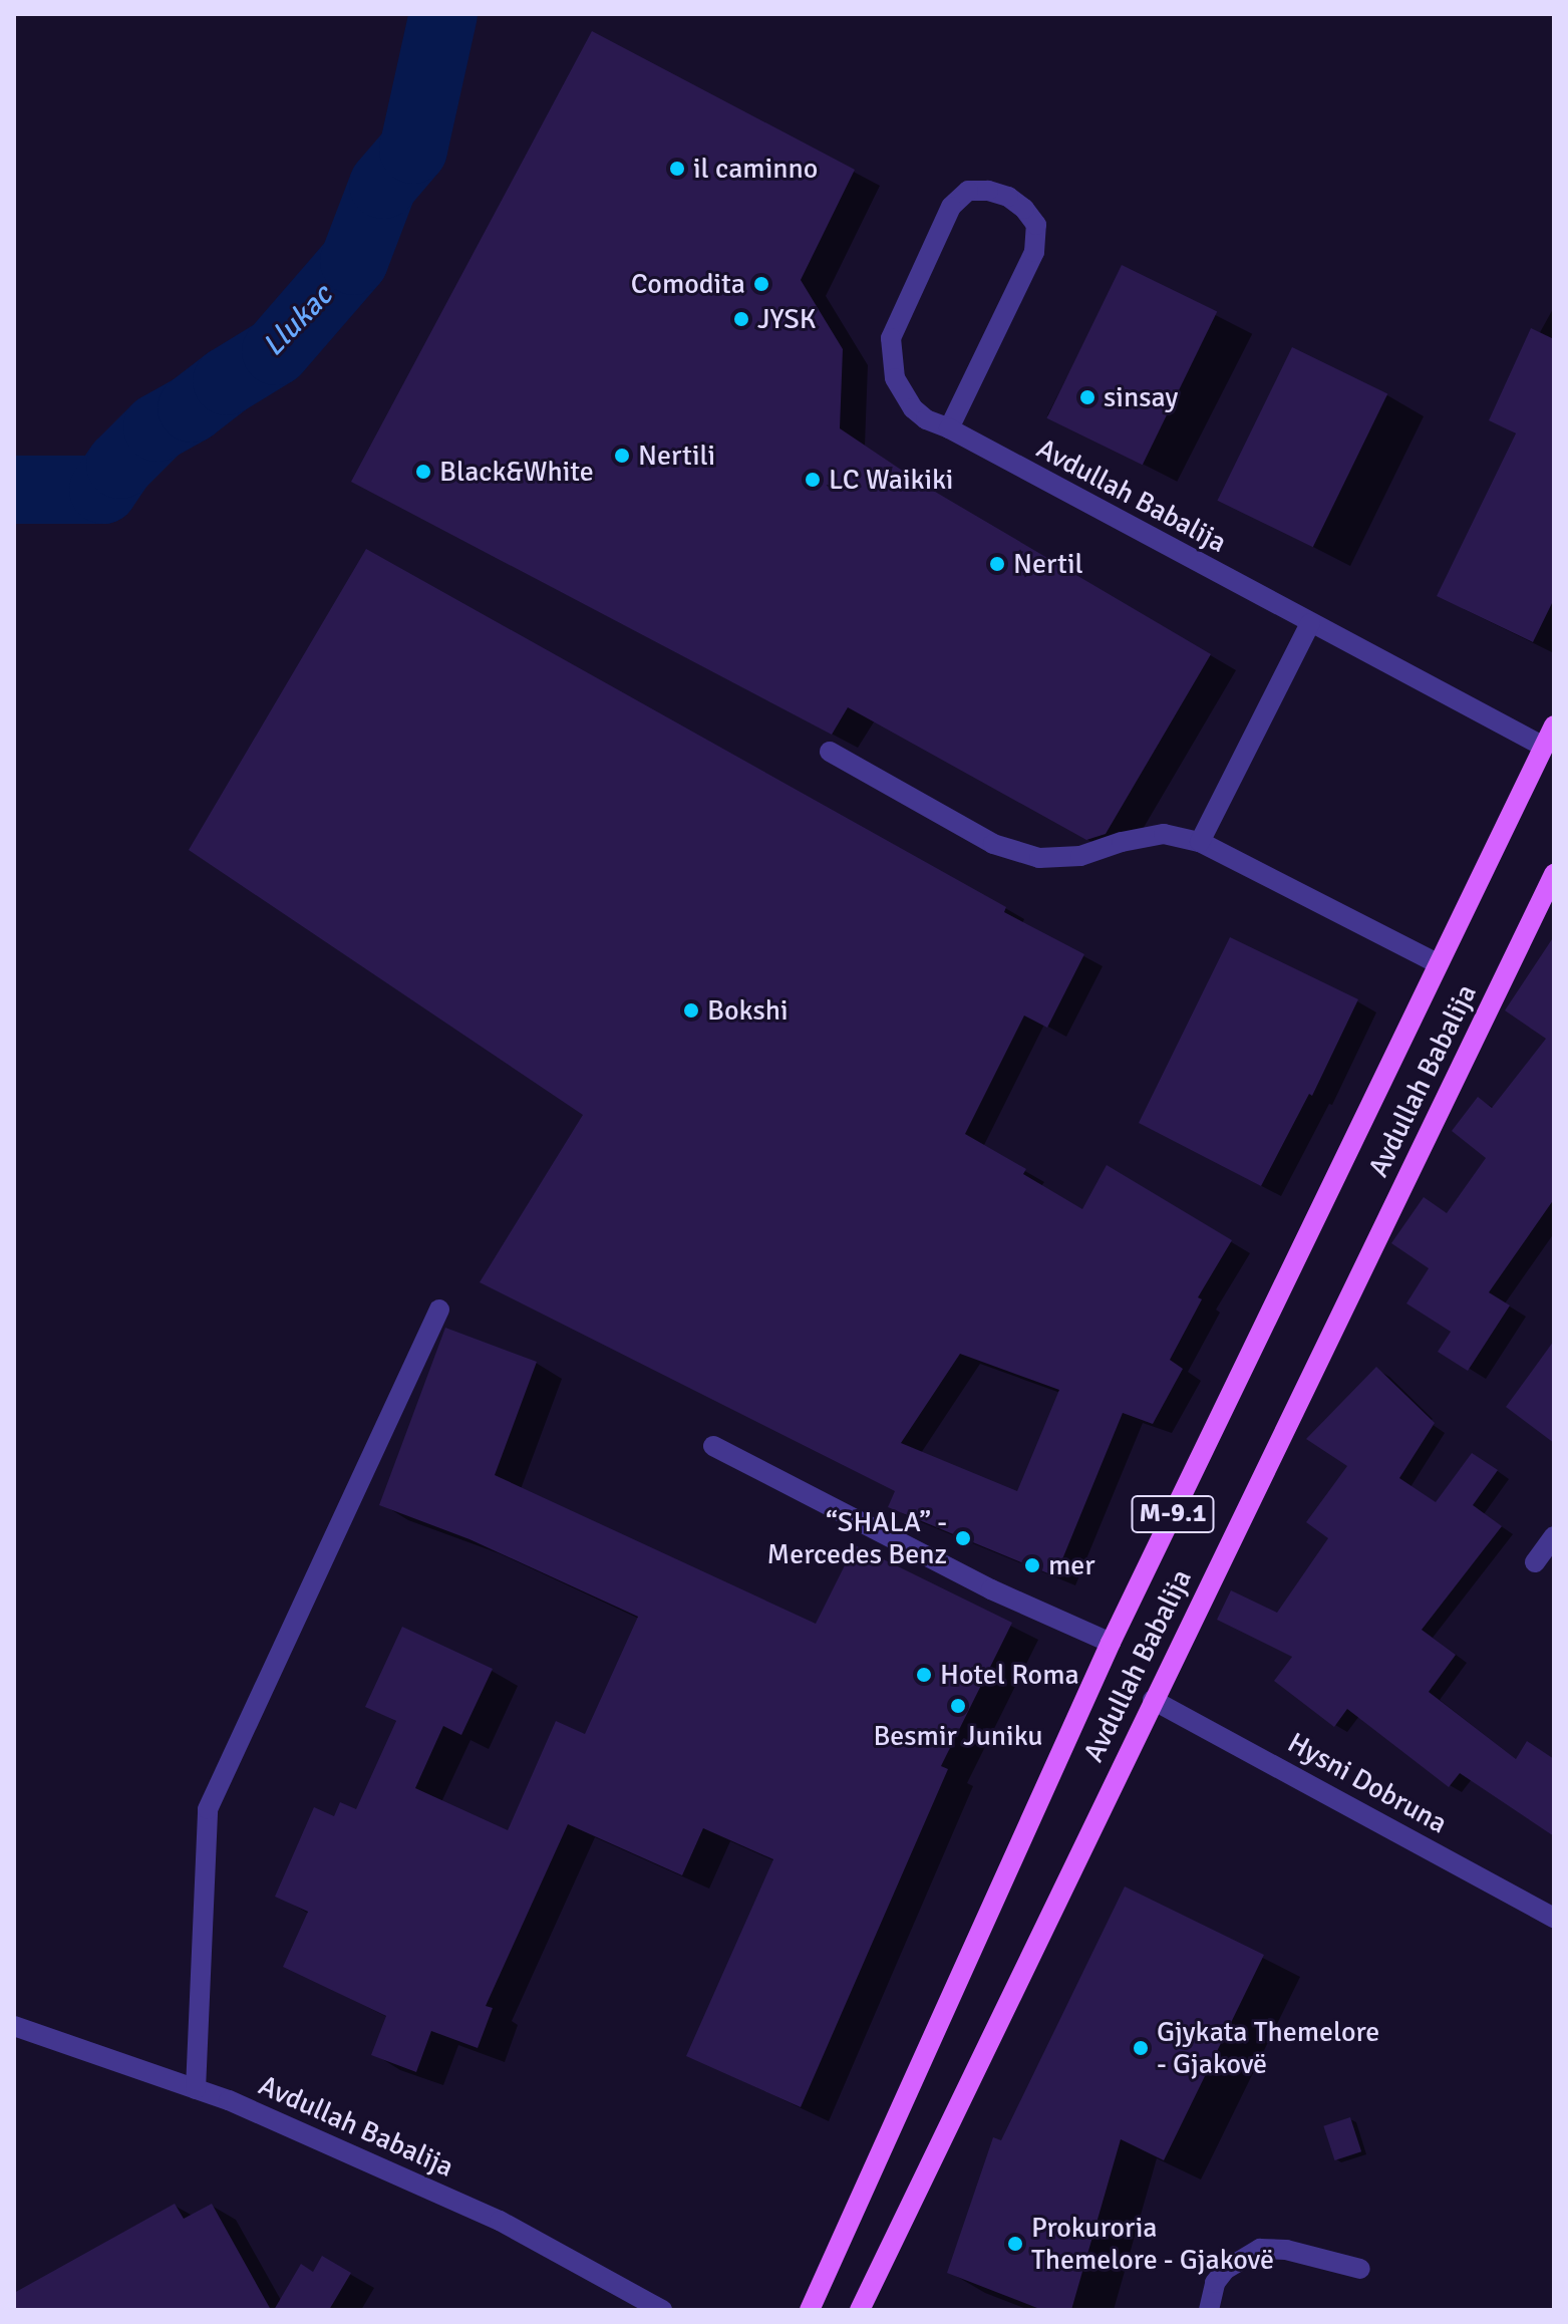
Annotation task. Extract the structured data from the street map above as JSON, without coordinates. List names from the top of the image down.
{
  "streets": {
    "main road": ["Avdullah Babalija", "M-9.1"],
    "street": ["Hysni Dobruna"]
  },
  "crossings": [
    ["Avdullah Babalija", "Hysni Dobruna"]
  ],
  "water": ["Llukac"],
  "places": [
    "il caminno",
    "Comodita",
    "JYSK",
    "sinsay",
    "Nertili",
    "Black&White",
    "LC Waikiki",
    "Nertil",
    "Bokshi",
    "“SHALA” - Mercedes Benz",
    "mer",
    "Hotel Roma",
    "Besmir Juniku",
    "Gjykata Themelore - Gjakovë",
    "Prokuroria Themelore - Gjakovë"
  ]
}
